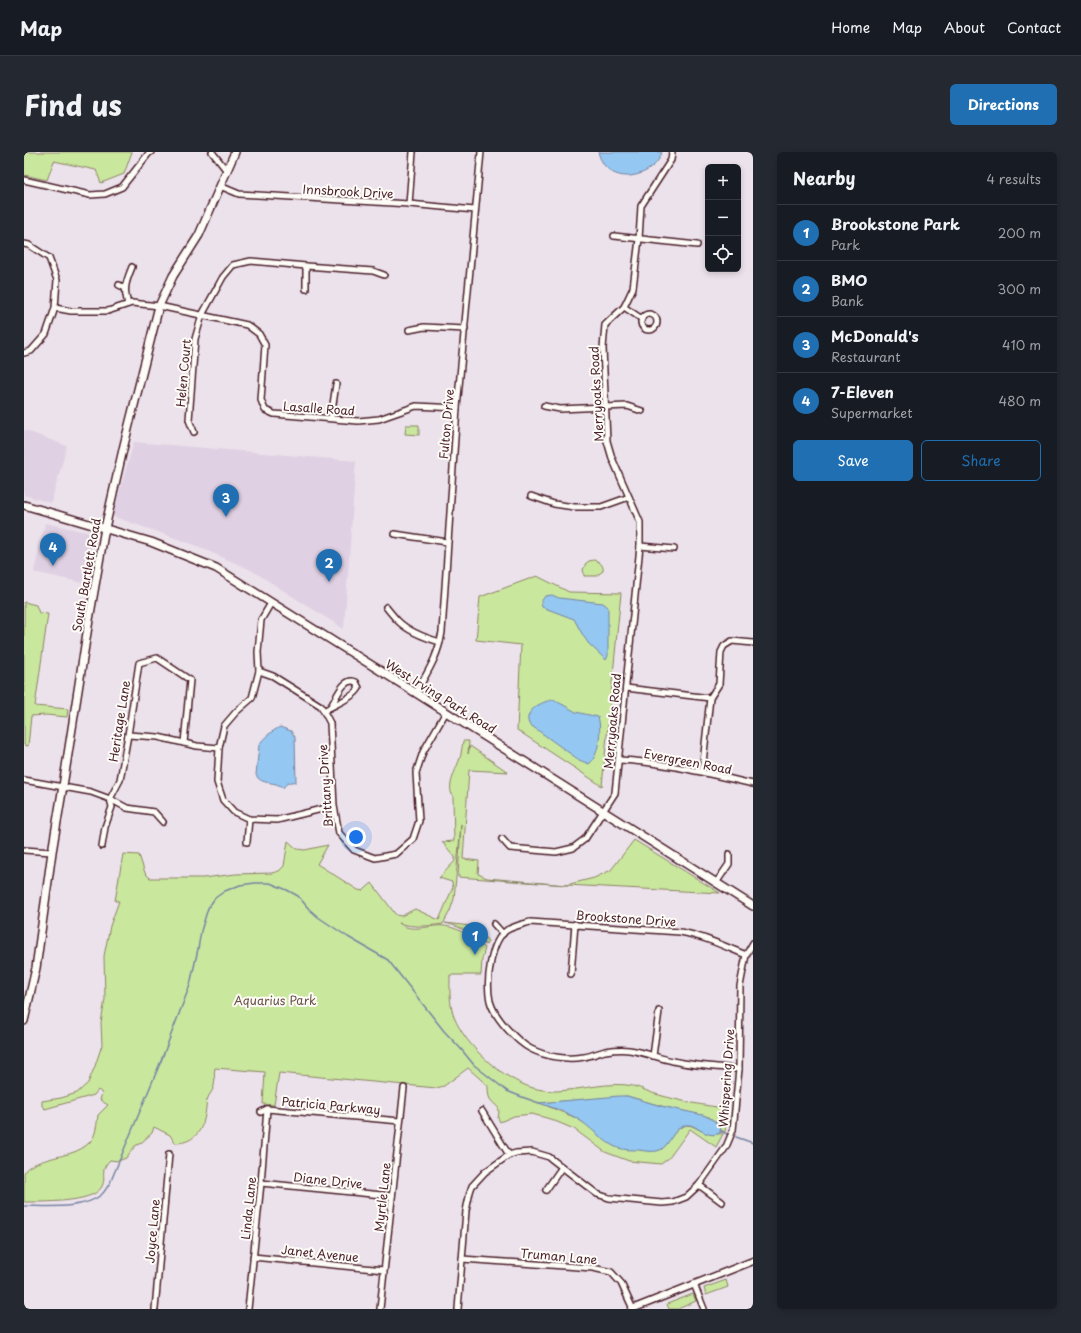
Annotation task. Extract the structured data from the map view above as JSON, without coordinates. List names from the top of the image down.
{
  "streets": {
    "main road": ["South Bartlett Road", "West Irving Park Road"],
    "street": [
      "Innsbrook Drive",
      "Helen Court",
      "Merryoaks Road",
      "Lasalle Road",
      "Fulton Drive",
      "Heritage Lane",
      "Evergreen Road",
      "Brittany Drive",
      "Brookstone Drive",
      "Whispering Drive",
      "Patricia Parkway",
      "Diane Drive",
      "Myrtle Lane",
      "Linda Lane",
      "Joyce Lane",
      "Janet Avenue",
      "Truman Lane"
    ]
  },
  "crossings": [
    ["Innsbrook Drive", "Fulton Drive"],
    ["Innsbrook Drive", "South Bartlett Road"],
    ["Helen Court", "Lasalle Road"],
    ["Merryoaks Road", "West Irving Park Road"],
    ["Merryoaks Road", "Evergreen Road"],
    ["Lasalle Road", "Fulton Drive"],
    ["Lasalle Road", "South Bartlett Road"],
    ["Fulton Drive", "West Irving Park Road"],
    ["South Bartlett Road", "West Irving Park Road"],
    ["West Irving Park Road", "Brittany Drive"],
    ["Brookstone Drive", "Whispering Drive"],
    ["Whispering Drive", "Truman Lane"],
    ["Patricia Parkway", "Myrtle Lane"],
    ["Patricia Parkway", "Linda Lane"],
    ["Diane Drive", "Myrtle Lane"],
    ["Diane Drive", "Linda Lane"],
    ["Myrtle Lane", "Janet Avenue"],
    ["Linda Lane", "Janet Avenue"]
  ],
  "parks": ["Aquarius Park"],
  "page": {
    "header": "Map",
    "nav": [
      "Home",
      "Map",
      "About",
      "Contact"
    ],
    "title": "Find us",
    "buttons": [
      "Directions",
      ["Save", "Share"]
    ],
    "heading": ["Nearby", "4 results"],
    "map_buttons": ["+", "−"],
    "list": [
      {
        "mark": "1",
        "name": "Brookstone Park",
        "note": "Park",
        "value": "200 m"
      },
      {
        "mark": "2",
        "name": "BMO",
        "note": "Bank",
        "value": "300 m"
      },
      {
        "mark": "3",
        "name": "McDonald's",
        "note": "Restaurant",
        "value": "410 m"
      },
      {
        "mark": "4",
        "name": "7-Eleven",
        "note": "Supermarket",
        "value": "480 m"
      }
    ],
    "pins": [
      "3",
      "4",
      "2",
      "1"
    ]
  }
}
